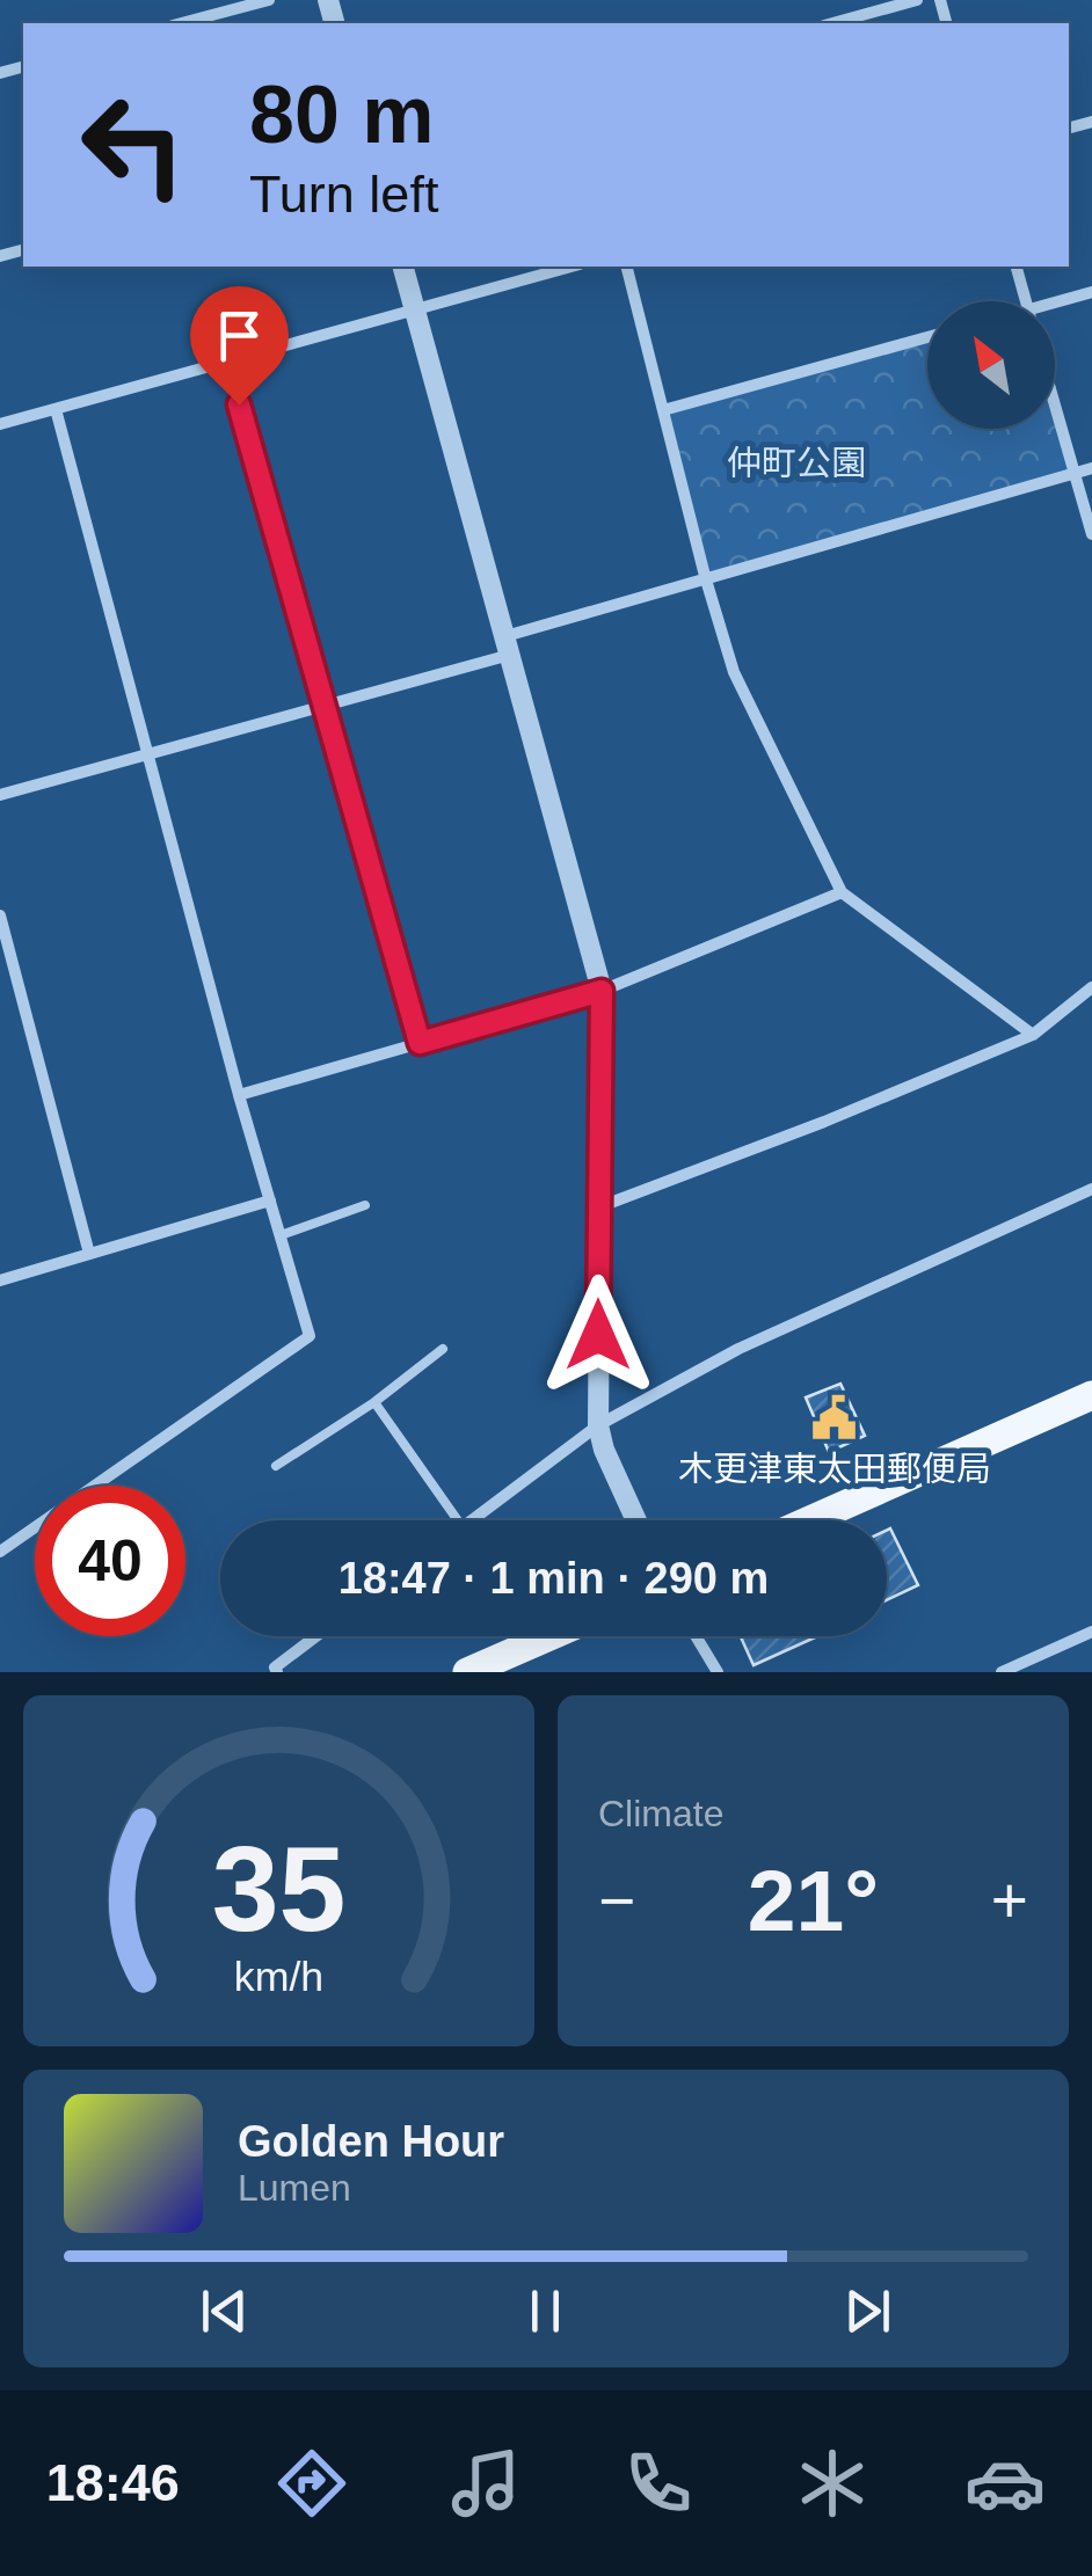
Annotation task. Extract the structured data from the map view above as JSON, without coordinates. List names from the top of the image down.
{
  "parks": ["仲町公園"],
  "places": {
    "public building": ["木更津東太田郵便局"]
  },
  "north": "top left",
  "page": {
    "turn": ["80 m", "Turn left"],
    "limit": "40",
    "trip": "18:47 · 1 min · 290 m",
    "tile": "Climate",
    "heat": ["−", "21°", "+"],
    "song": ["Golden Hour", "Lumen"],
    "tabs": "18:46",
    "gauge": ["35", "km/h"]
  }
}
